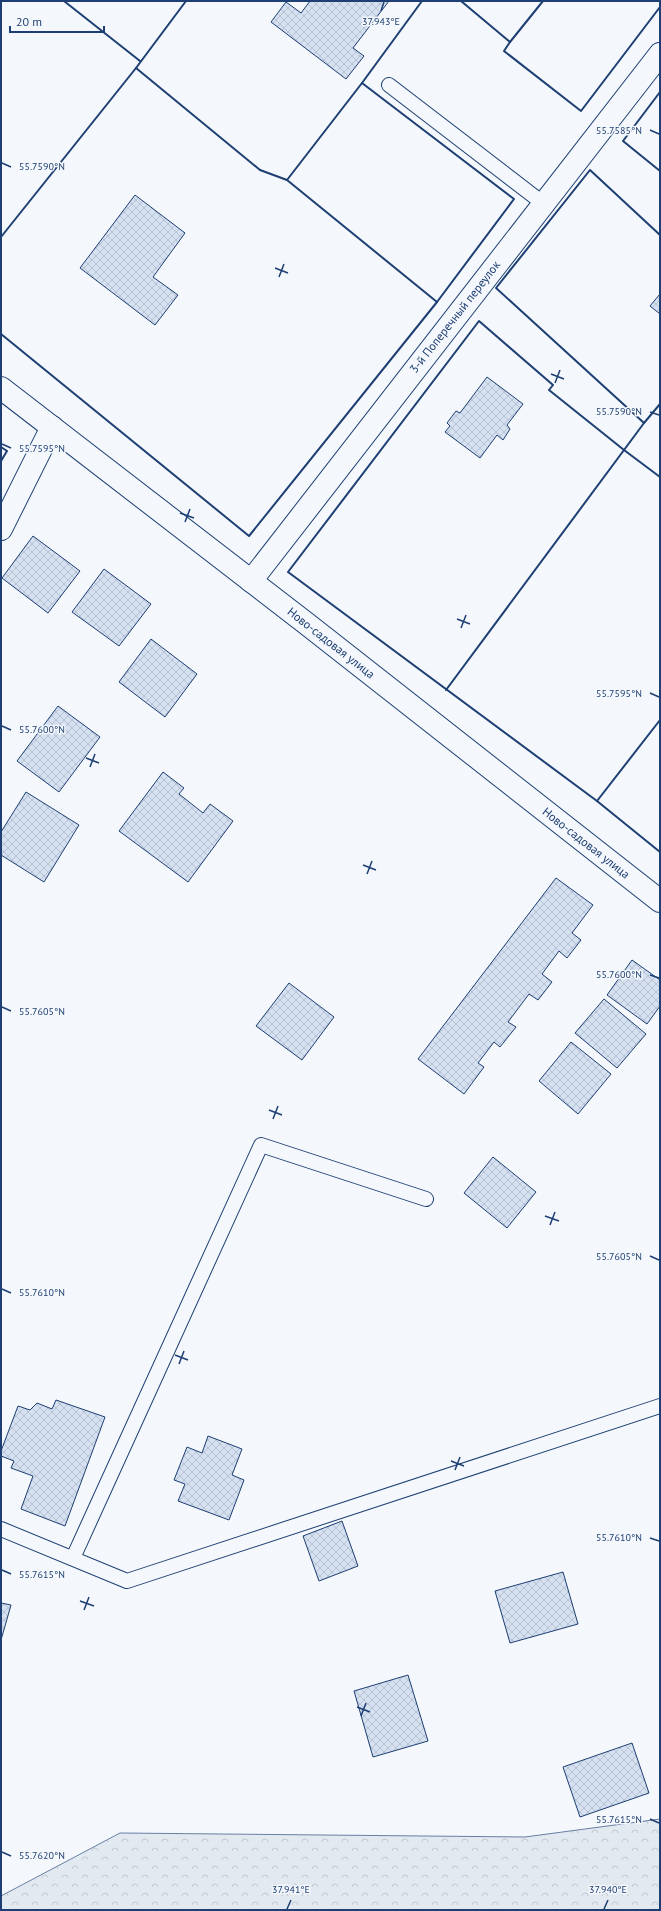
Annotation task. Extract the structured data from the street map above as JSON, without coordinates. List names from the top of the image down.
{
  "streets": {
    "street": ["3-й Поперечный переулок", "Ново-садовая улица"]
  },
  "crossings": [
    ["3-й Поперечный переулок", "Ново-садовая улица"]
  ],
  "scale_bar": "20 m",
  "coordinates": [
    "37.943°E",
    "55.7585°N",
    "55.7590°N",
    "55.7595°N",
    "55.7600°N",
    "55.7605°N",
    "55.7610°N",
    "55.7615°N",
    "55.7620°N",
    "37.941°E",
    "37.940°E"
  ]
}
